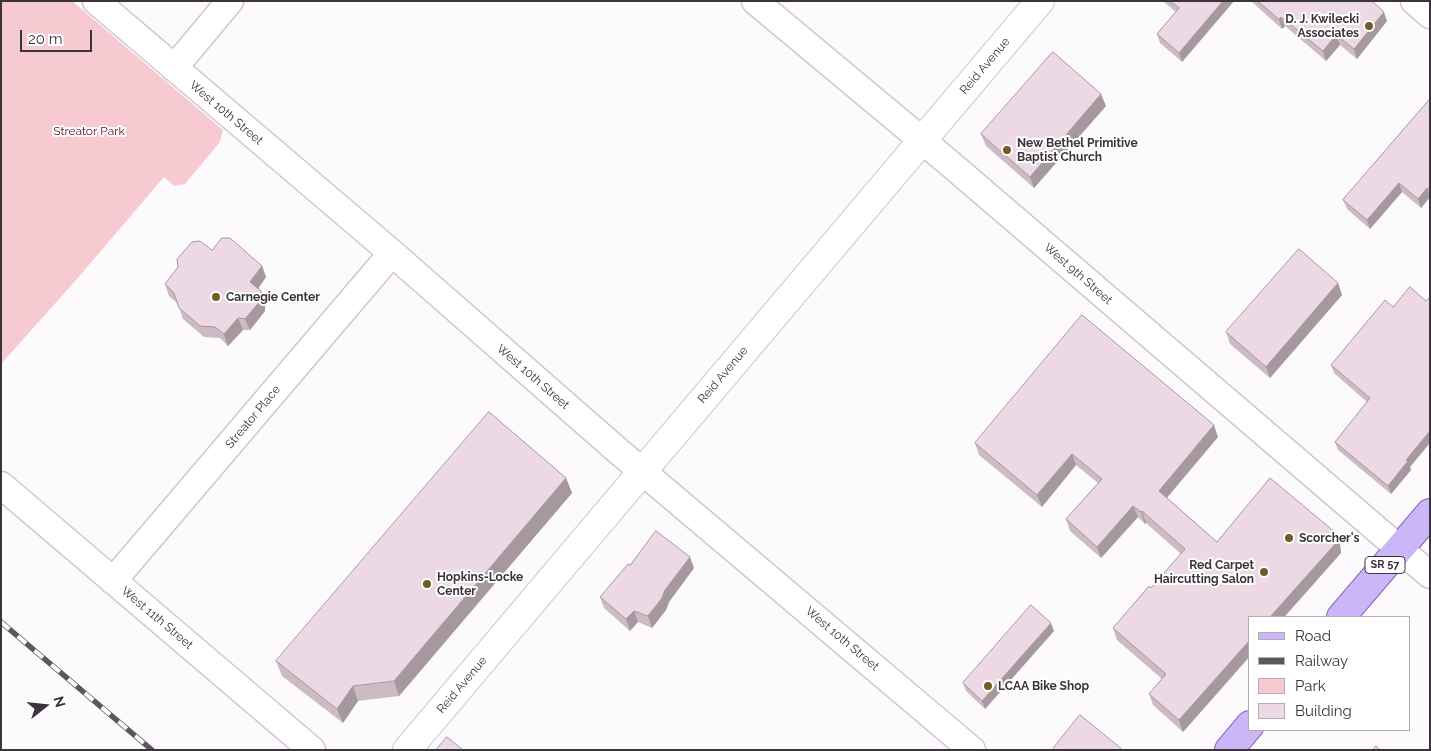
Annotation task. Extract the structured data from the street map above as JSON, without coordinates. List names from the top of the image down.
{
  "streets": {
    "main road": ["SR 57"],
    "street": [
      "Reid Avenue",
      "West 10th Street",
      "West 9th Street",
      "Streator Place",
      "West 11th Street"
    ]
  },
  "crossings": [
    ["Reid Avenue", "West 10th Street"],
    ["Reid Avenue", "West 9th Street"],
    ["West 10th Street", "Streator Place"],
    ["West 9th Street", "SR 57"],
    ["Streator Place", "West 11th Street"]
  ],
  "parks": ["Streator Park"],
  "places": [
    "D. J. Kwilecki Associates",
    "New Bethel Primitive Baptist Church",
    "Carnegie Center",
    "Scorcher's",
    "Red Carpet Haircutting Salon",
    "Hopkins-Locke Center",
    "LCAA Bike Shop"
  ],
  "legend": [
    "Road",
    "Railway",
    "Park",
    "Building"
  ],
  "scale_bar": "20 m",
  "north": "right"
}
